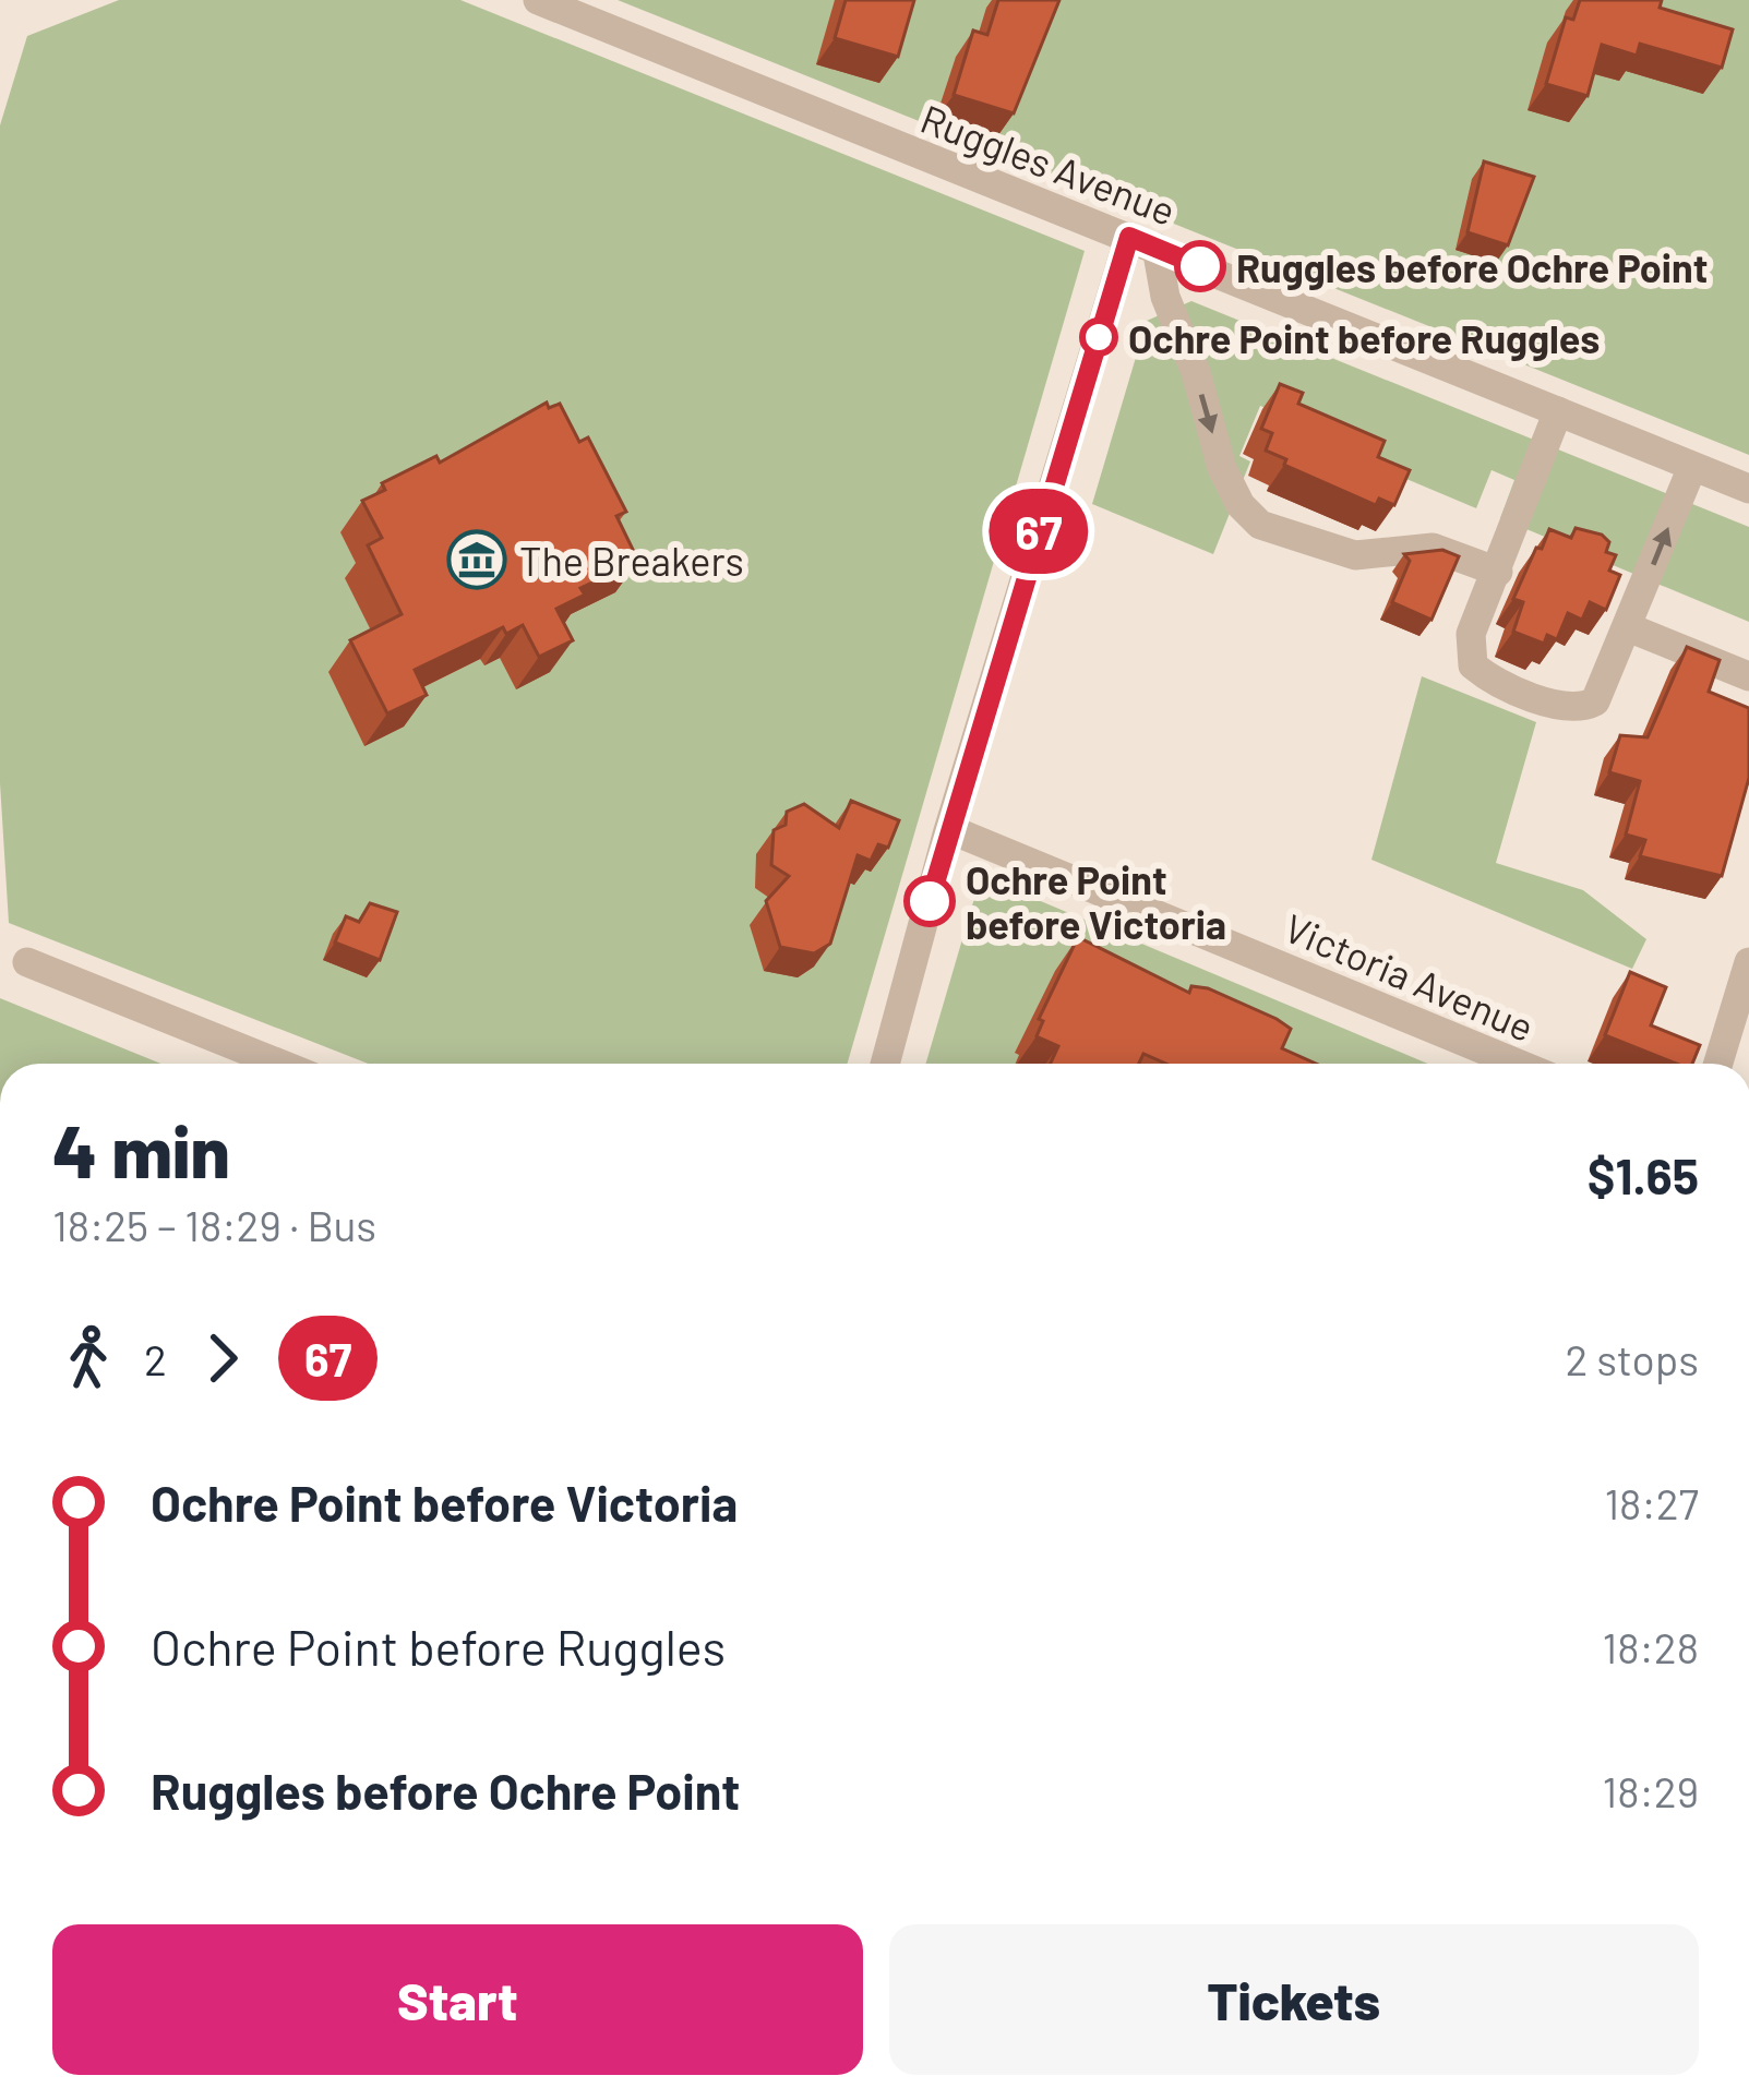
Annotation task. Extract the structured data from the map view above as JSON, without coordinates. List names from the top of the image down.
{
  "streets": {
    "street": ["Ruggles Avenue", "Victoria Avenue"]
  },
  "places": {
    "other": ["Ruggles before Ochre Point", "Ochre Point before Ruggles", "Ochre Point before Victoria"],
    "museum": ["The Breakers"]
  },
  "lines": ["bus line 67"],
  "page": {
    "on_map": "67",
    "heading": ["4 min", "18:25 – 18:29 · Bus", "$1.65"],
    "legs": ["2", "67", "2 stops"],
    "list": [
      {
        "name": "Ochre Point before Victoria",
        "value": "18:27"
      },
      {
        "name": "Ochre Point before Ruggles",
        "value": "18:28"
      },
      {
        "name": "Ruggles before Ochre Point",
        "value": "18:29"
      }
    ],
    "buttons": ["Start", "Tickets"]
  }
}
